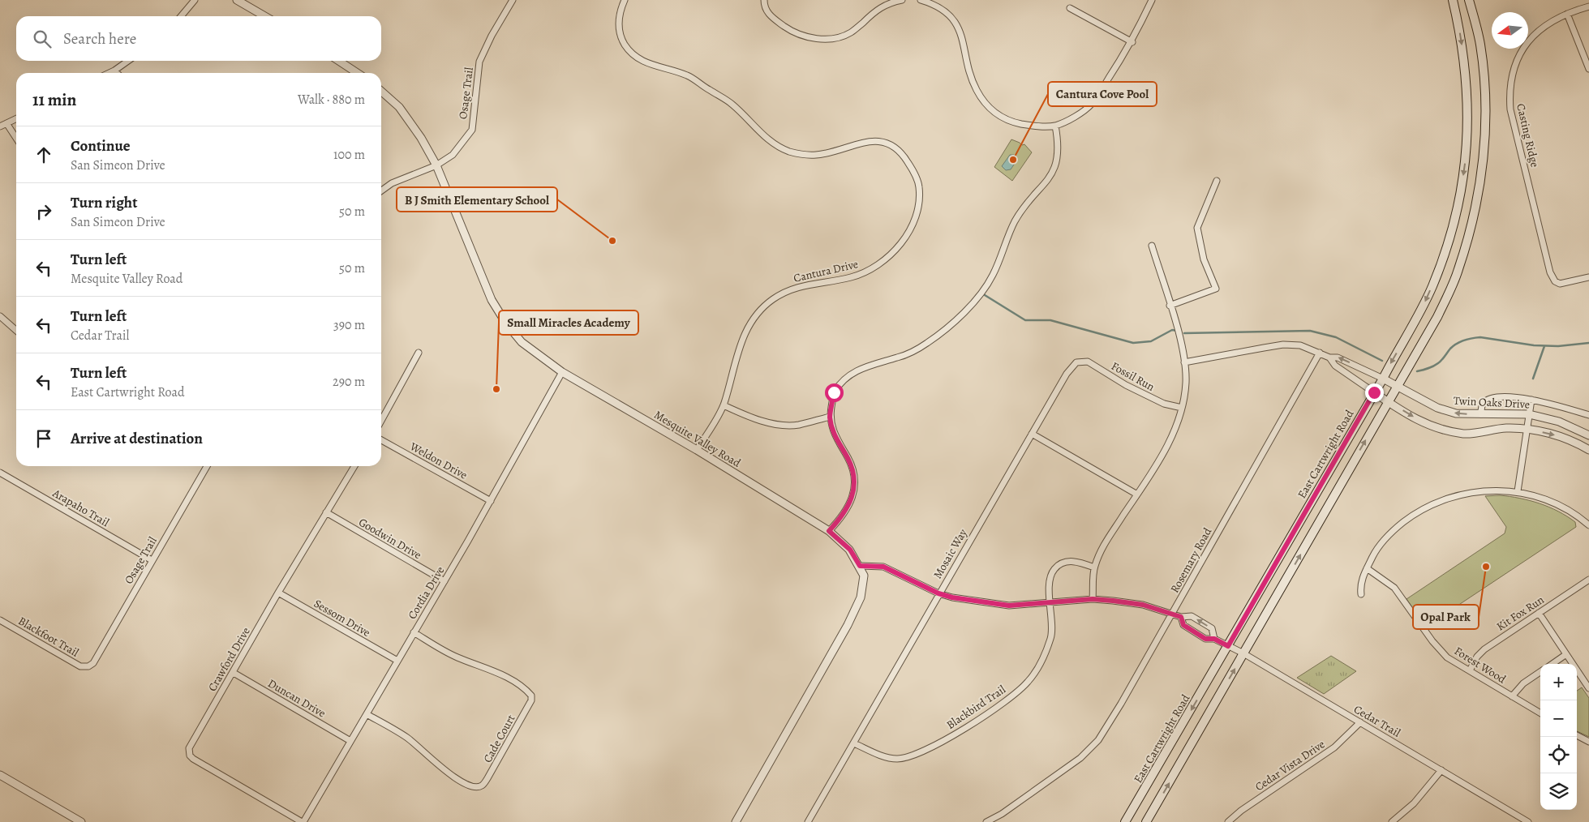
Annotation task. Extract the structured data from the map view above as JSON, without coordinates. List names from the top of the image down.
{
  "streets": {
    "main road": ["East Cartwright Road"],
    "street": [
      "Osage Trail",
      "Casting Ridge",
      "Cantura Drive",
      "Fossil Run",
      "Twin Oaks Drive",
      "Mesquite Valley Road",
      "Weldon Drive",
      "Arapaho Trail",
      "Goodwin Drive",
      "Mosaic Way",
      "Rosemary Road",
      "Cordia Drive",
      "Kit Fox Run",
      "Sessom Drive",
      "Blackfoot Trail",
      "Crawford Drive",
      "Forest Wood",
      "Duncan Drive",
      "Blackbird Trail",
      "Cedar Trail",
      "Cade Court",
      "Cedar Vista Drive"
    ]
  },
  "crossings": [
    ["Osage Trail", "Mesquite Valley Road"],
    ["Osage Trail", "Arapaho Trail"],
    ["Osage Trail", "Blackfoot Trail"],
    ["Cantura Drive", "Mesquite Valley Road"],
    ["Fossil Run", "Mosaic Way"],
    ["Twin Oaks Drive", "East Cartwright Road"],
    ["Twin Oaks Drive", "Rosemary Road"],
    ["Mesquite Valley Road", "Cordia Drive"],
    ["Mesquite Valley Road", "Cedar Trail"],
    ["East Cartwright Road", "Cedar Trail"],
    ["Weldon Drive", "Cordia Drive"],
    ["Goodwin Drive", "Cordia Drive"],
    ["Goodwin Drive", "Crawford Drive"],
    ["Mosaic Way", "Blackbird Trail"],
    ["Mosaic Way", "Cedar Trail"],
    ["Rosemary Road", "Cedar Trail"],
    ["Cordia Drive", "Sessom Drive"],
    ["Cordia Drive", "Crawford Drive"],
    ["Cordia Drive", "Duncan Drive"],
    ["Cordia Drive", "Cade Court"],
    ["Kit Fox Run", "Forest Wood"],
    ["Sessom Drive", "Crawford Drive"],
    ["Crawford Drive", "Duncan Drive"],
    ["Blackbird Trail", "Cedar Trail"],
    ["Cedar Trail", "Cedar Vista Drive"]
  ],
  "places": [
    "Cantura Cove Pool",
    "B J Smith Elementary School",
    "Small Miracles Academy",
    "Opal Park"
  ],
  "north": "left",
  "page": {
    "search": "Search here",
    "heading": ["11 min", "Walk · 880 m"],
    "list": [
      ["Continue", "San Simeon Drive", "100 m"],
      ["Turn right", "San Simeon Drive", "50 m"],
      ["Turn left", "Mesquite Valley Road", "50 m"],
      ["Turn left", "Cedar Trail", "390 m"],
      ["Turn left", "East Cartwright Road", "290 m"],
      "Arrive at destination"
    ],
    "map_buttons": ["+", "−"]
  }
}
